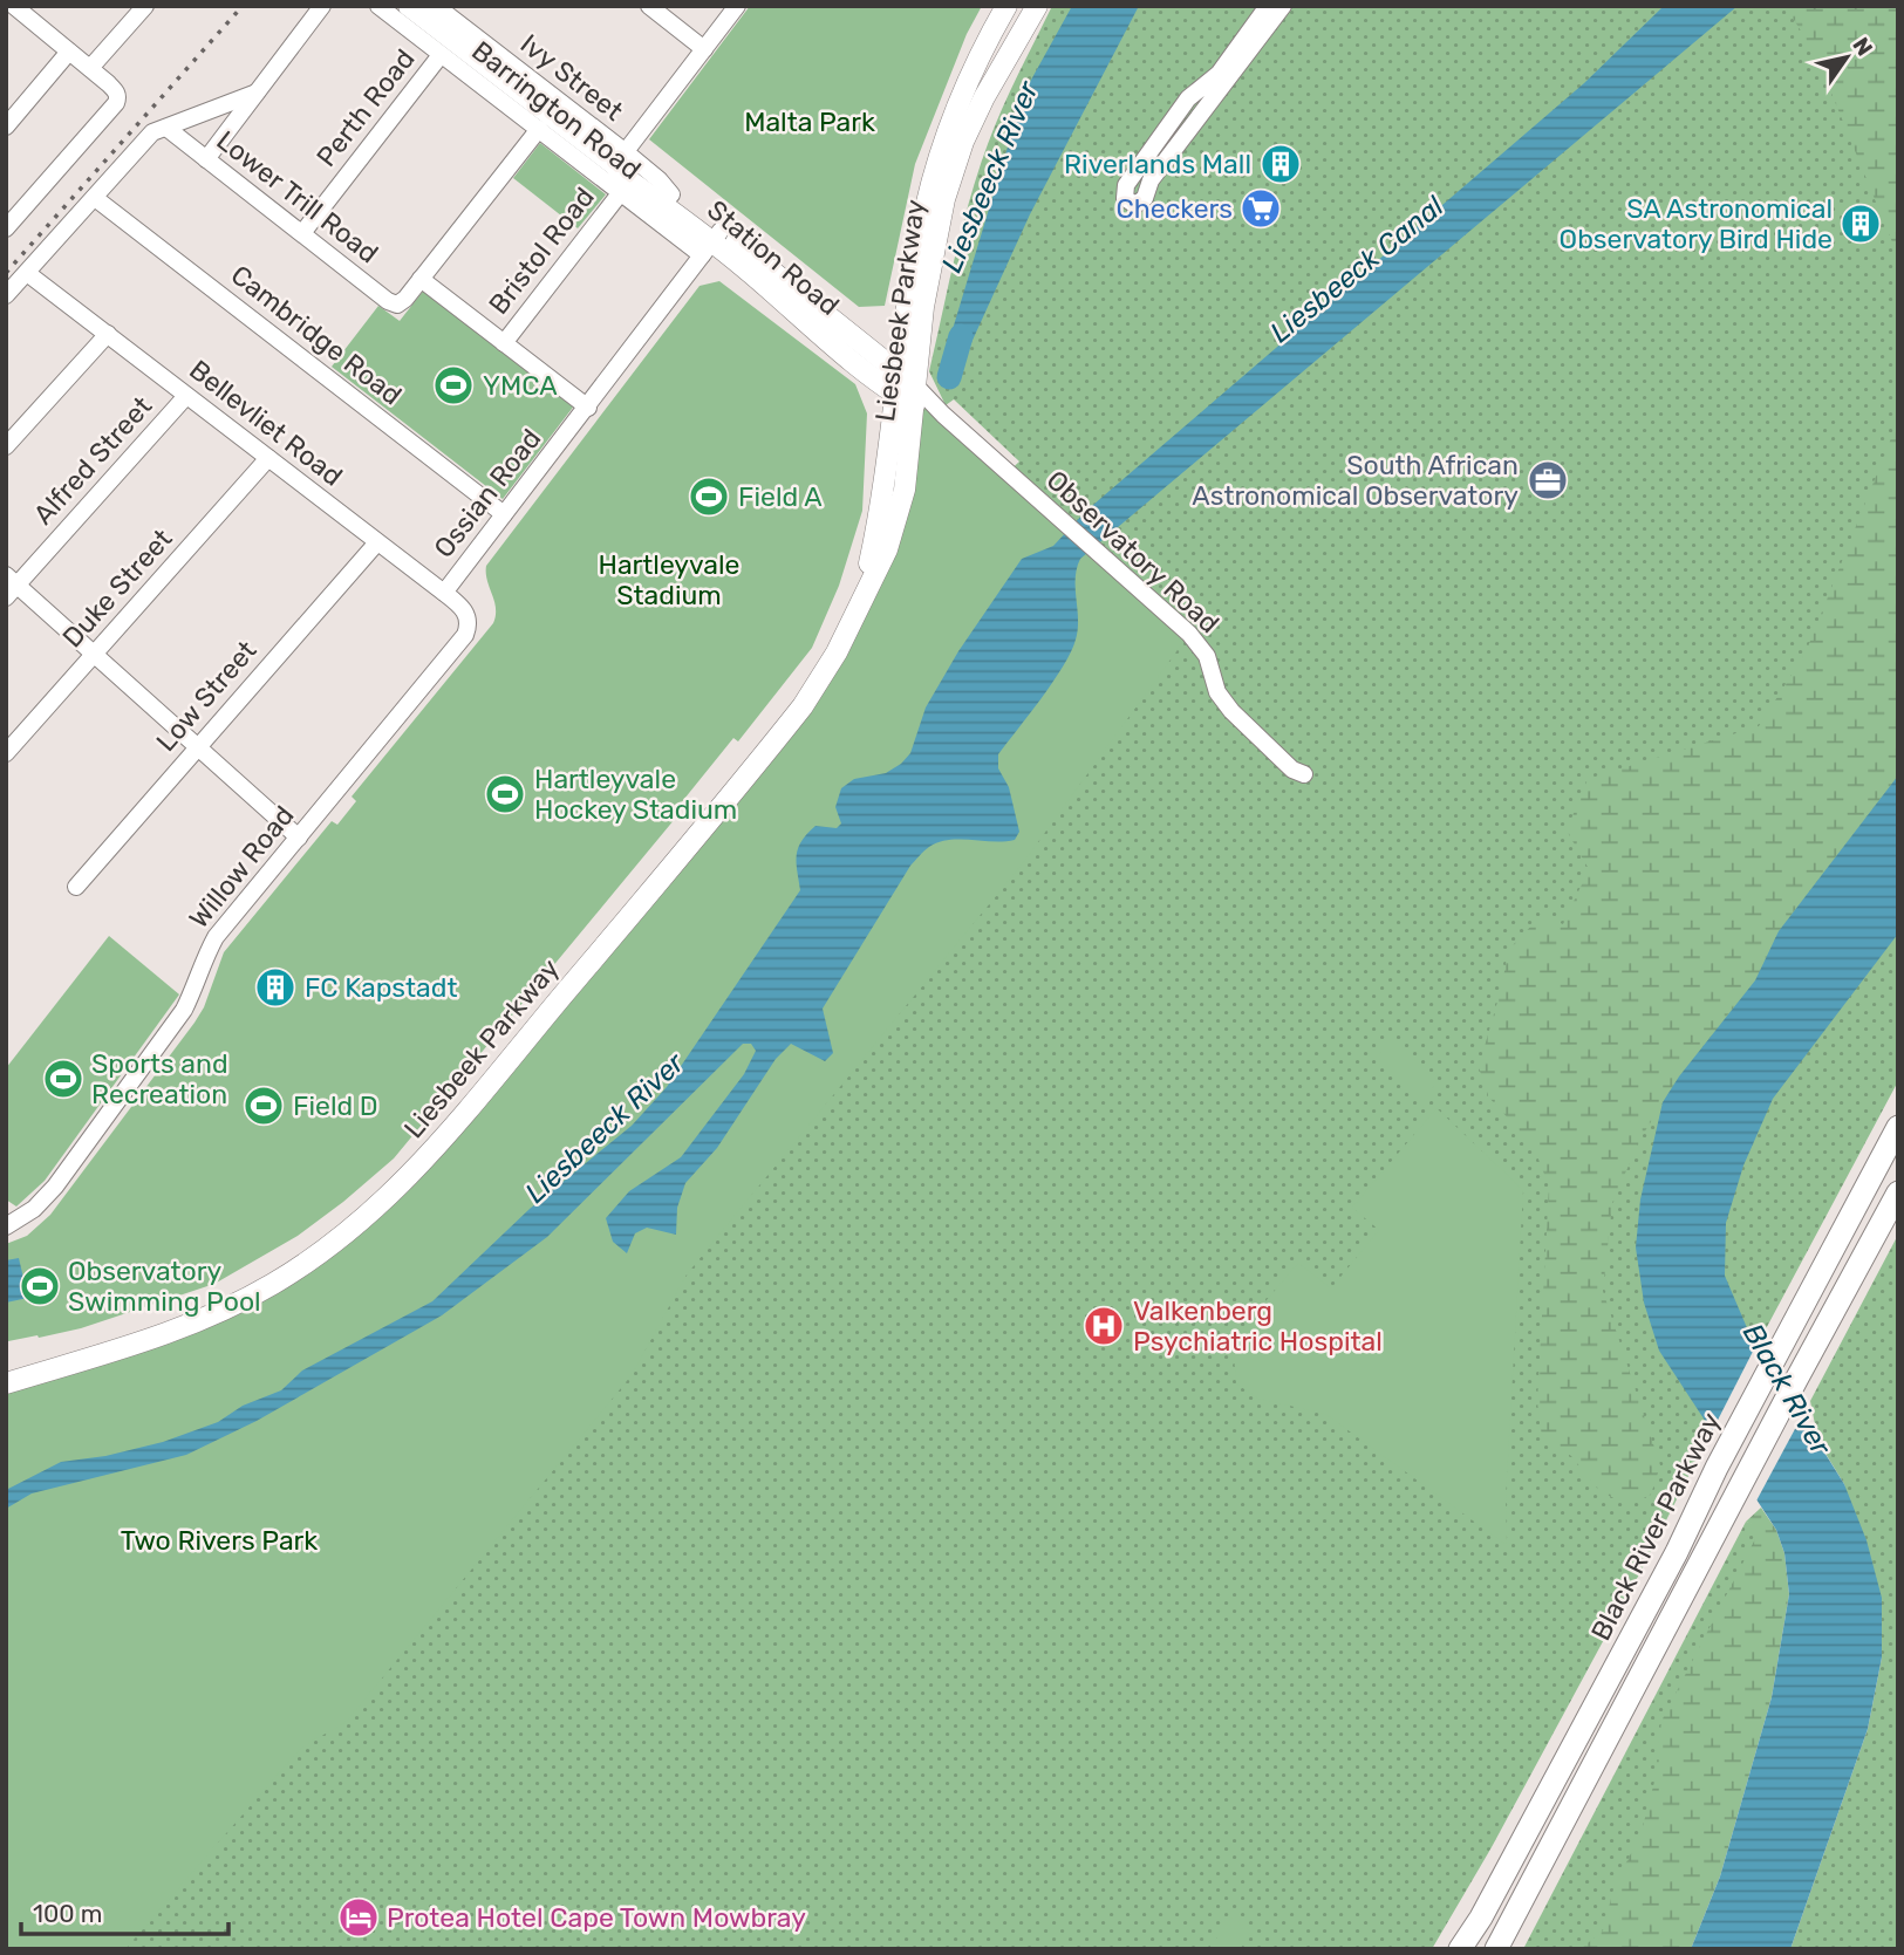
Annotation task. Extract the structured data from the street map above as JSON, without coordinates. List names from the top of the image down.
{
  "streets": {
    "highway": ["Black River Parkway"],
    "main road": ["Station Road", "Liesbeek Parkway"],
    "street": [
      "Ivy Street",
      "Perth Road",
      "Barrington Road",
      "Lower Trill Road",
      "Bristol Road",
      "Cambridge Road",
      "Bellevliet Road",
      "Alfred Street",
      "Ossian Road",
      "Observatory Road",
      "Duke Street",
      "Low Street",
      "Willow Road"
    ]
  },
  "crossings": [
    ["Ivy Street", "Station Road"],
    ["Perth Road", "Barrington Road"],
    ["Perth Road", "Lower Trill Road"],
    ["Barrington Road", "Bristol Road"],
    ["Barrington Road", "Station Road"],
    ["Barrington Road", "Ossian Road"],
    ["Station Road", "Liesbeek Parkway"],
    ["Station Road", "Ossian Road"],
    ["Station Road", "Observatory Road"],
    ["Liesbeek Parkway", "Observatory Road"],
    ["Cambridge Road", "Ossian Road"],
    ["Bellevliet Road", "Alfred Street"],
    ["Bellevliet Road", "Ossian Road"],
    ["Bellevliet Road", "Duke Street"],
    ["Bellevliet Road", "Low Street"],
    ["Bellevliet Road", "Willow Road"]
  ],
  "water": ["Liesbeeck River", "Liesbeeck Canal", "Black River"],
  "parks": ["Malta Park", "Hartleyvale Stadium", "Two Rivers Park"],
  "places": {
    "building": ["Riverlands Mall", "SA Astronomical Observatory Bird Hide", "FC Kapstadt"],
    "supermarket": ["Checkers"],
    "sports": [
      "YMCA",
      "Field A",
      "Hartleyvale Hockey Stadium",
      "Sports and Recreation",
      "Field D",
      "Observatory Swimming Pool"
    ],
    "office": ["South African Astronomical Observatory"],
    "hospital": ["Valkenberg Psychiatric Hospital"],
    "hotel": ["Protea Hotel Cape Town Mowbray"]
  },
  "scale_bar": "100 m",
  "north": "top right"
}
